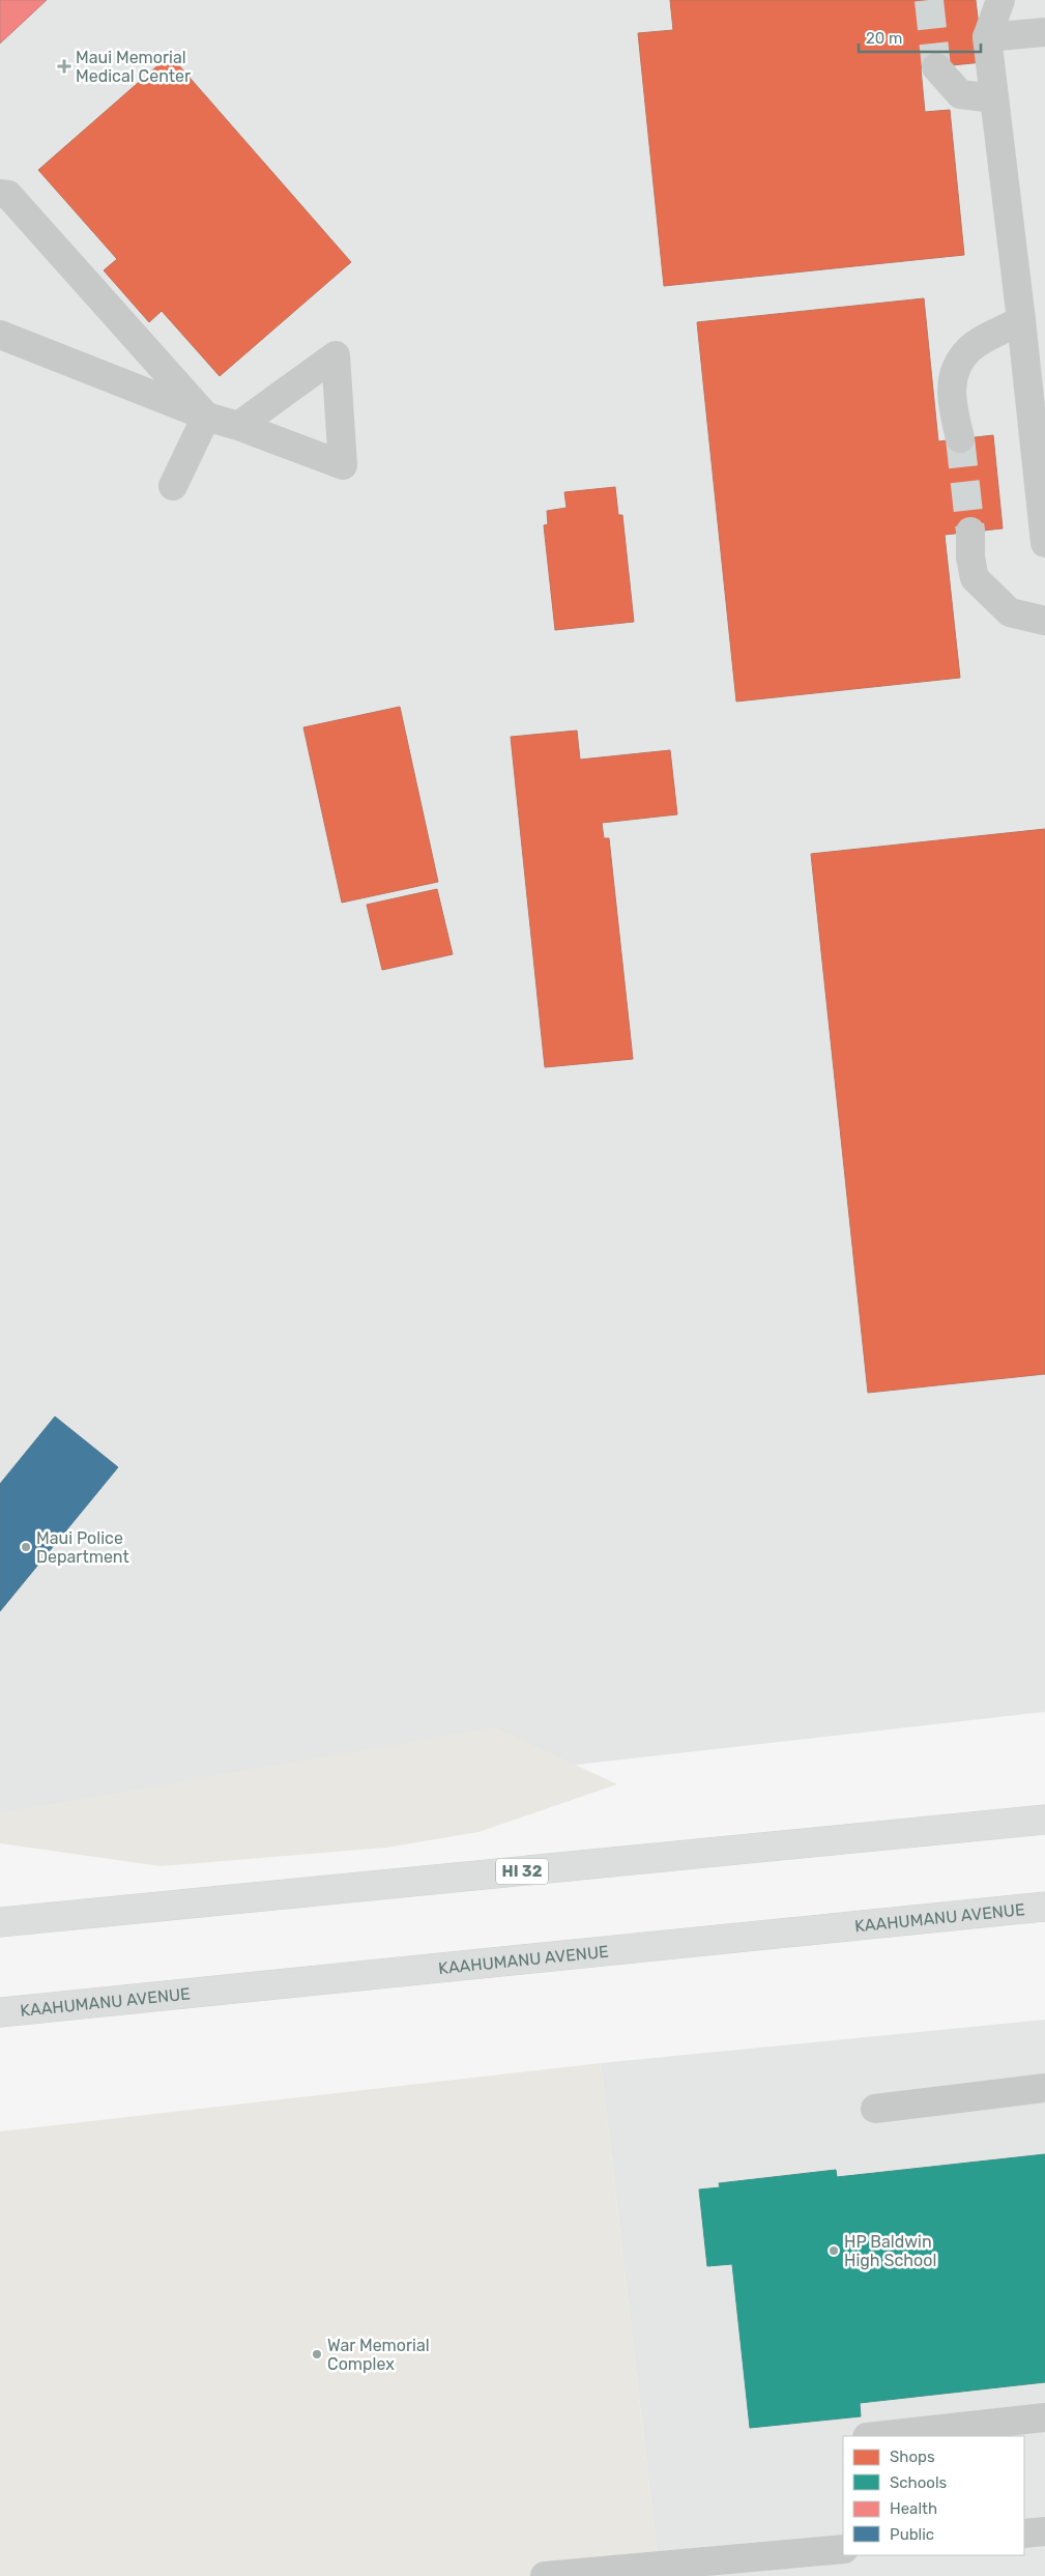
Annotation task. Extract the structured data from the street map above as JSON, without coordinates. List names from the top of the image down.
{
  "streets": {
    "main road": ["HI 32", "KAAHUMANU AVENUE"]
  },
  "places": {
    "health": ["Maui Memorial Medical Center"],
    "other": ["Maui Police Department", "HP Baldwin High School", "War Memorial Complex"]
  },
  "legend": [
    "Shops",
    "Schools",
    "Health",
    "Public"
  ],
  "scale_bar": "20 m"
}
